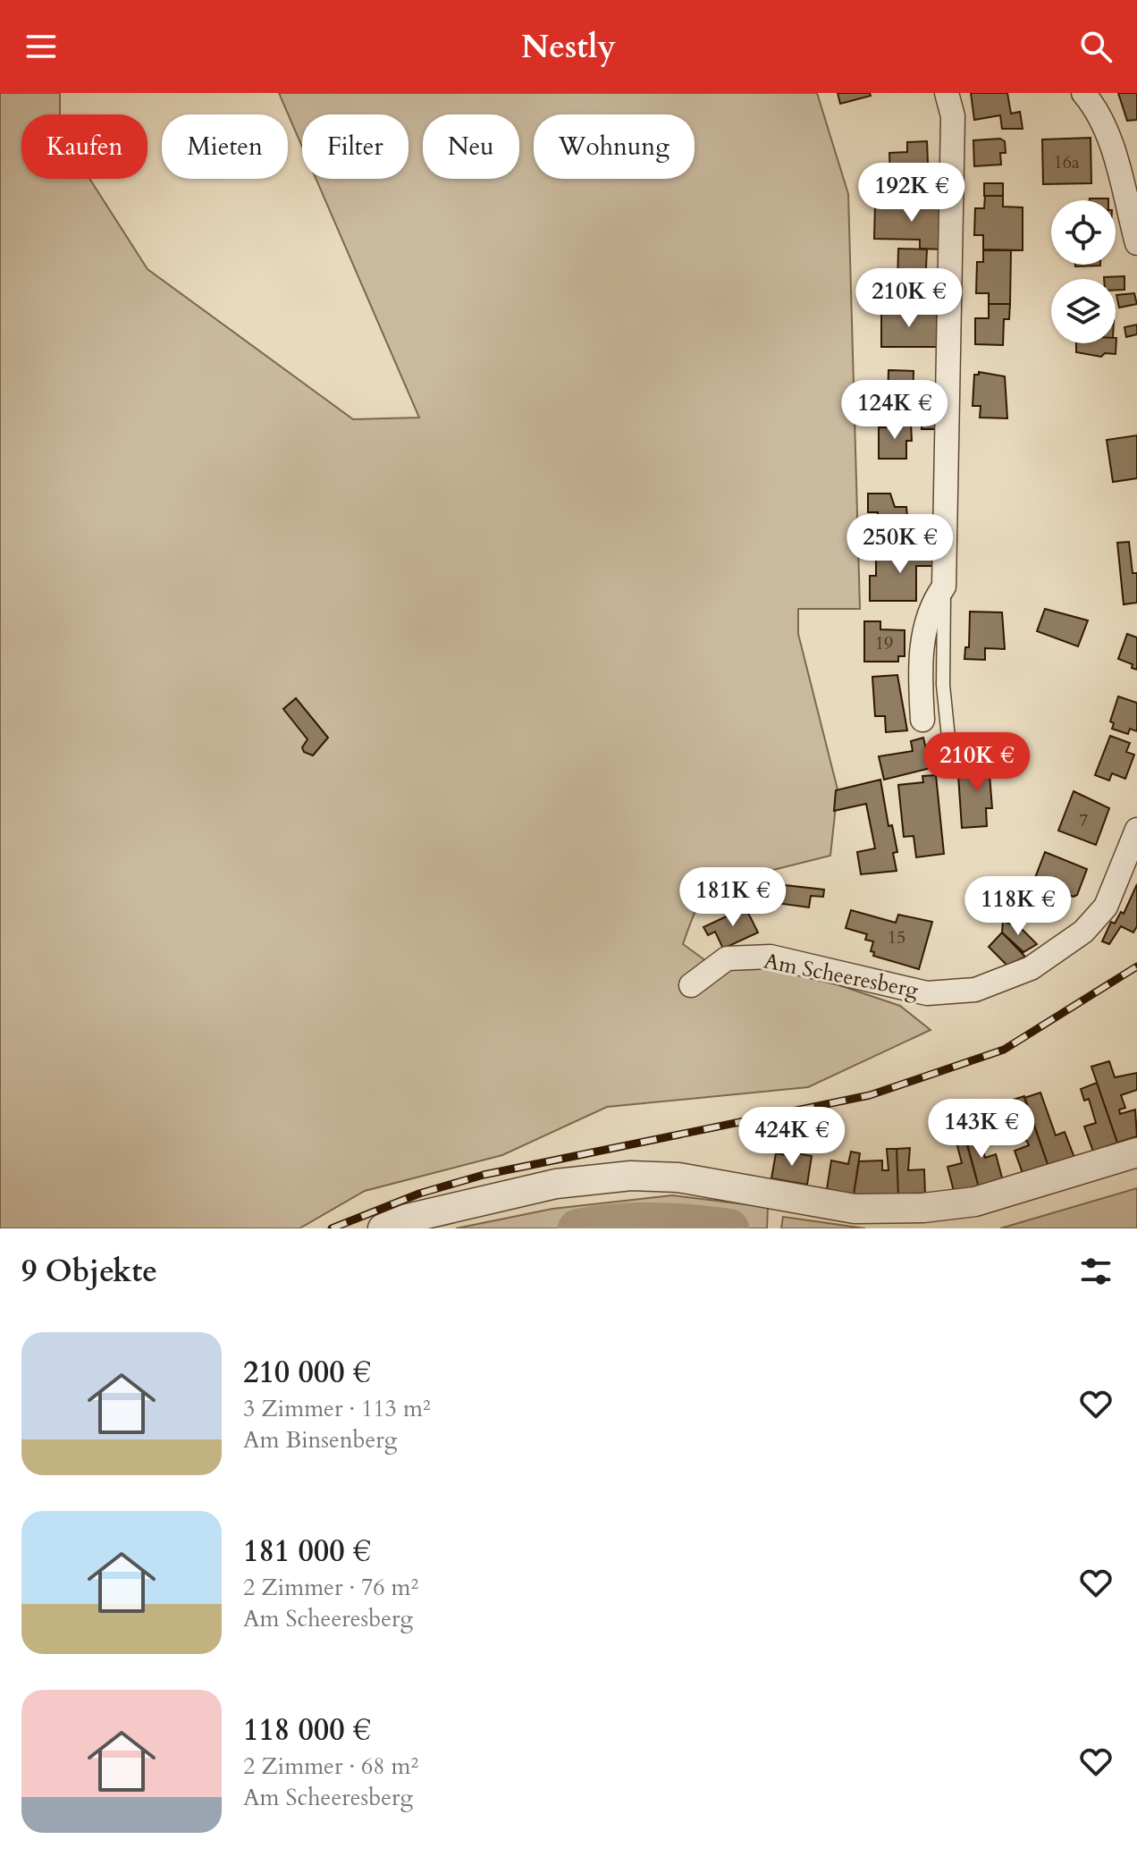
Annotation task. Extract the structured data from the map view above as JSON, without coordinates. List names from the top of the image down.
{
  "streets": {
    "street": ["Am Scheeresberg"]
  },
  "house_numbers": [
    "16a",
    "19",
    "7",
    "15"
  ],
  "page": {
    "header": "Nestly",
    "chip": [
      "Kaufen",
      "Mieten",
      "Filter",
      "Neu",
      "Wohnung"
    ],
    "price": [
      "192K €",
      "210K €",
      "124K €",
      "250K €",
      "210K €",
      "181K €",
      "118K €",
      "143K €",
      "424K €"
    ],
    "heading": "9 Objekte",
    "list": [
      {
        "name": "210 000 €",
        "note": "3 Zimmer · 113 m² · Am Binsenberg"
      },
      {
        "name": "181 000 €",
        "note": "2 Zimmer · 76 m² · Am Scheeresberg"
      },
      {
        "name": "118 000 €",
        "note": "2 Zimmer · 68 m² · Am Scheeresberg"
      }
    ]
  }
}
